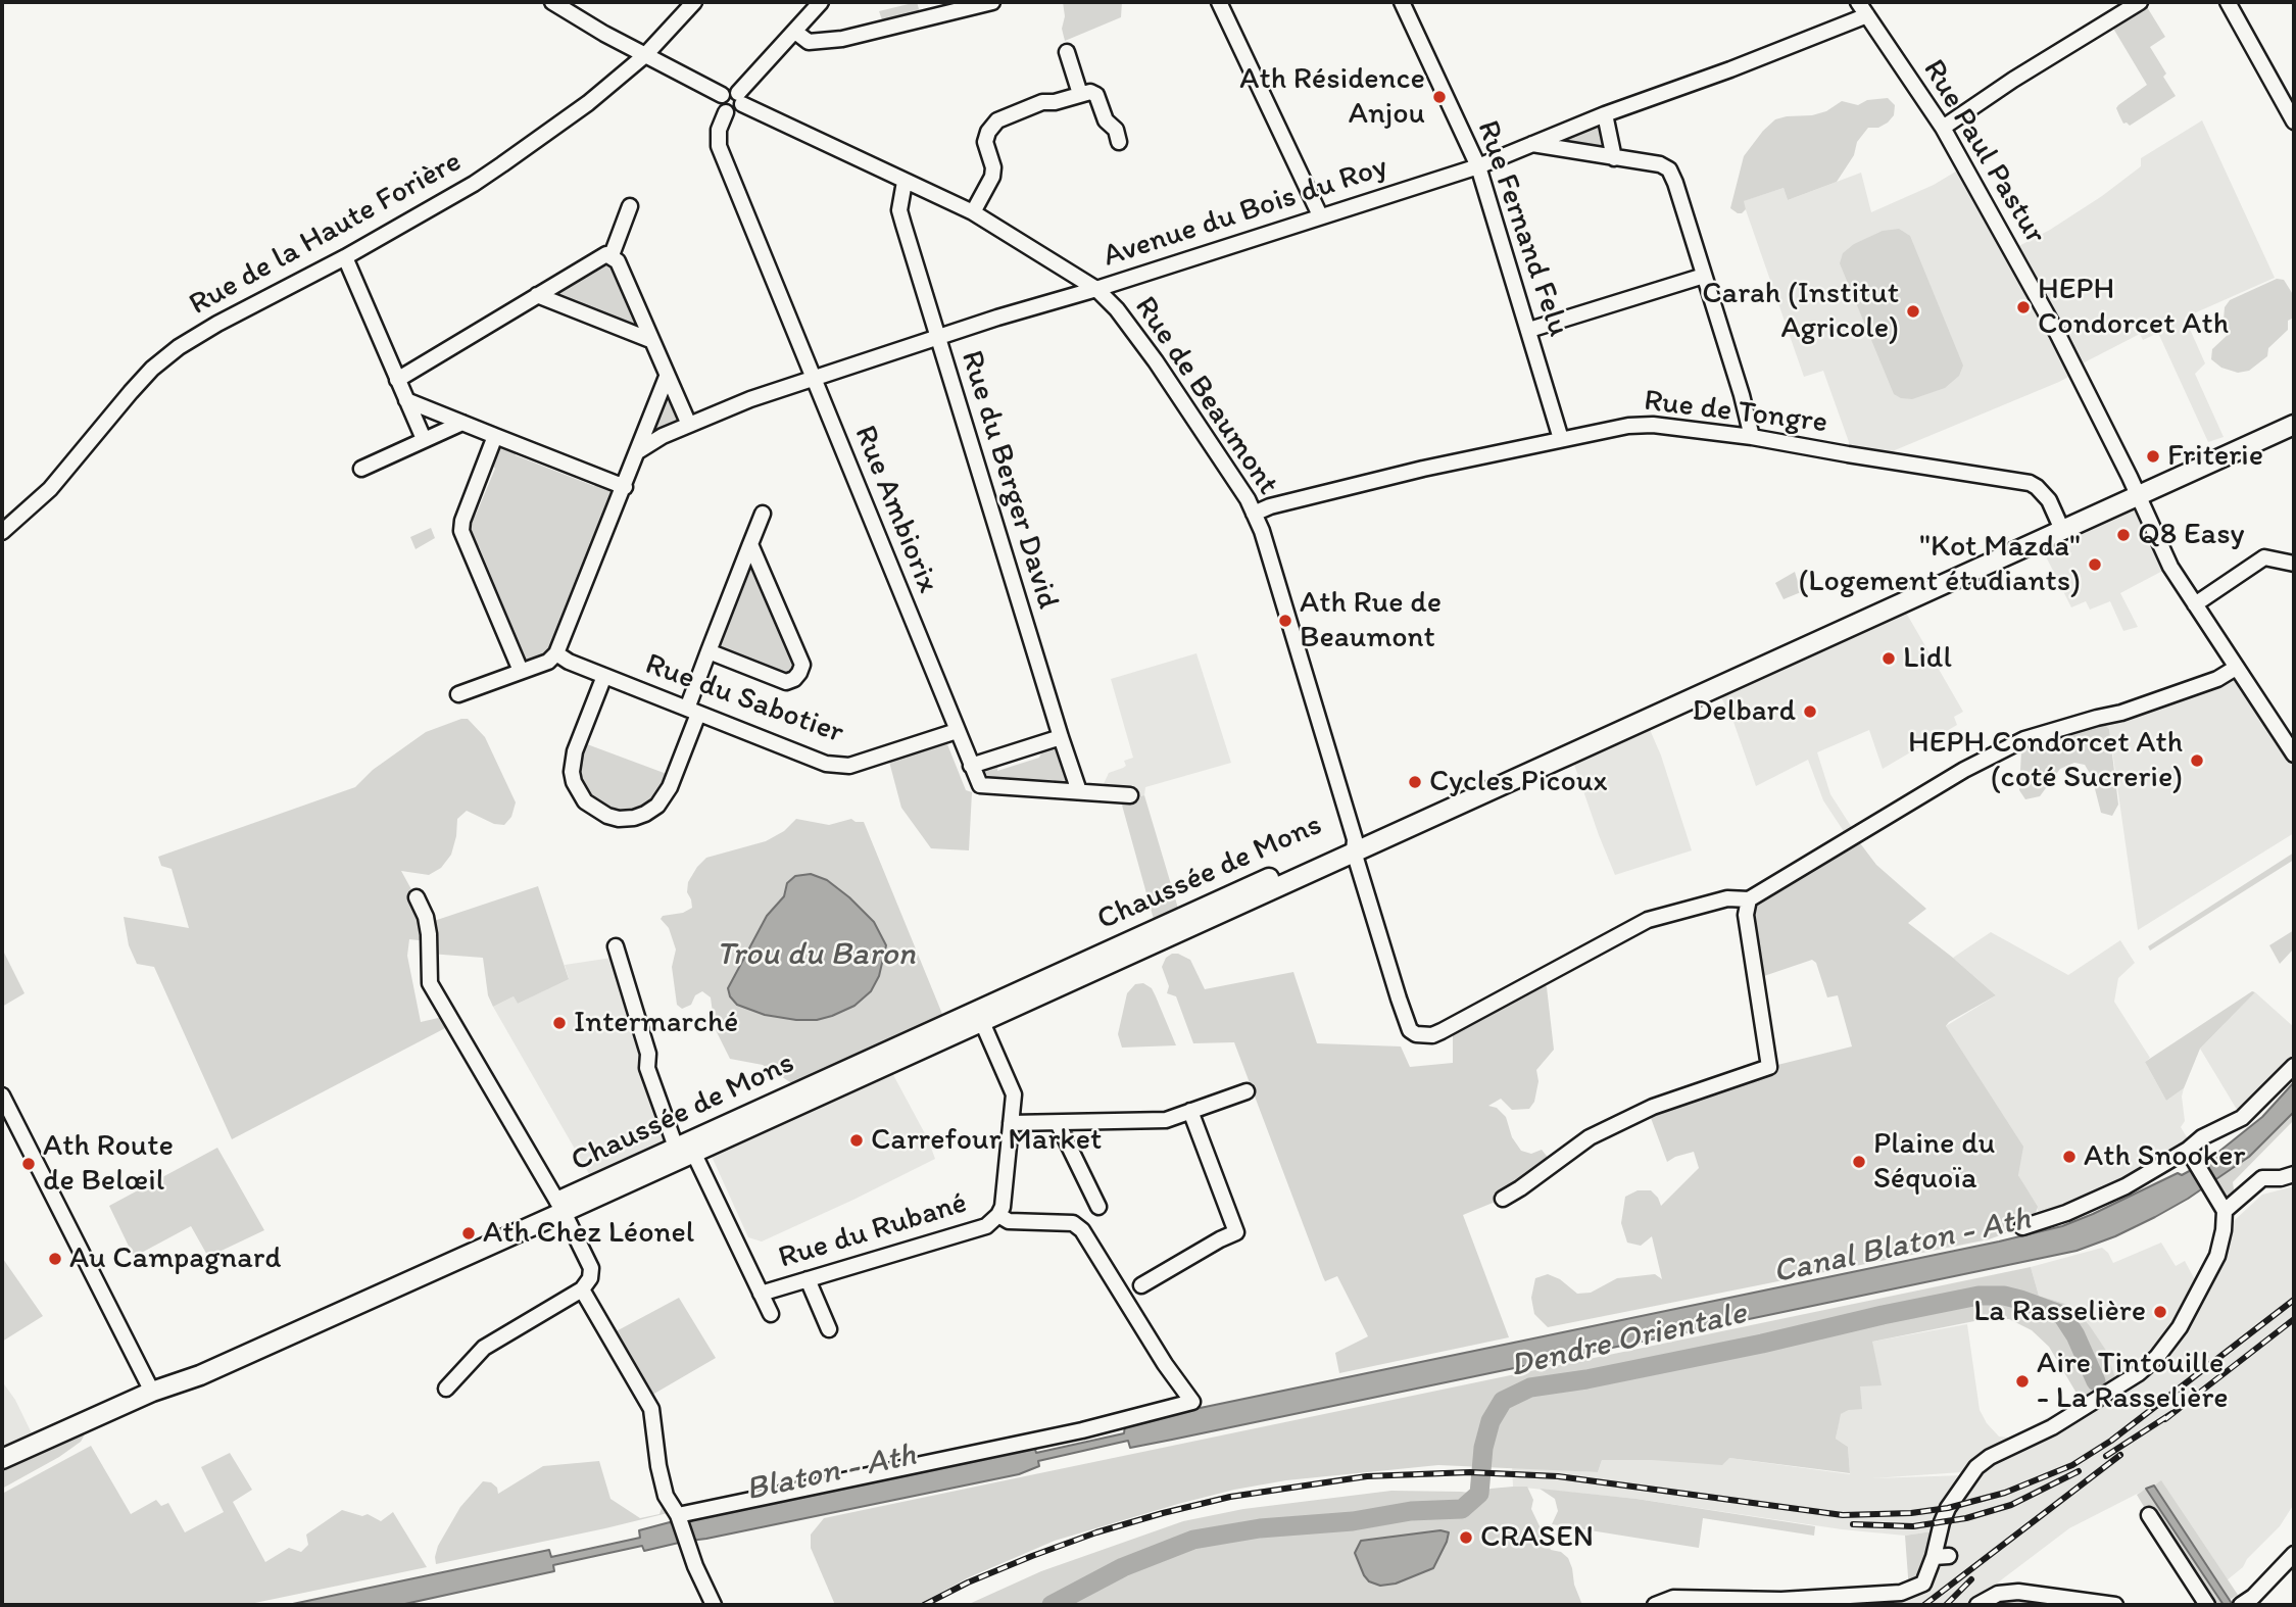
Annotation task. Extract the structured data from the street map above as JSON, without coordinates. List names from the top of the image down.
{
  "streets": {
    "main road": ["Chaussée de Mons"],
    "street": [
      "Rue Paul Pastur",
      "Avenue du Bois du Roy",
      "Rue Fernand Felu",
      "Rue de la Haute Forière",
      "Rue de Beaumont",
      "Rue de Tongre",
      "Rue du Berger David",
      "Rue Ambiorix",
      "Rue du Sabotier",
      "Rue du Rubané"
    ]
  },
  "crossings": [
    ["Rue Paul Pastur", "Avenue du Bois du Roy"],
    ["Rue Paul Pastur", "Chaussée de Mons"],
    ["Avenue du Bois du Roy", "Rue Fernand Felu"],
    ["Avenue du Bois du Roy", "Rue de Beaumont"],
    ["Avenue du Bois du Roy", "Rue du Berger David"],
    ["Avenue du Bois du Roy", "Rue Ambiorix"],
    ["Rue Fernand Felu", "Rue de Tongre"],
    ["Rue de Beaumont", "Rue de Tongre"],
    ["Rue de Beaumont", "Rue du Berger David"],
    ["Rue de Beaumont", "Rue Ambiorix"],
    ["Rue de Beaumont", "Chaussée de Mons"],
    ["Rue de Tongre", "Chaussée de Mons"],
    ["Rue du Berger David", "Rue Ambiorix"],
    ["Rue Ambiorix", "Rue du Sabotier"],
    ["Chaussée de Mons", "Rue du Rubané"]
  ],
  "water": [
    "Trou du Baron",
    "Canal Blaton - Ath",
    "Dendre Orientale",
    "Blaton - Ath"
  ],
  "places": [
    "Ath Résidence Anjou",
    "HEPH Condorcet Ath",
    "Carah (Institut Agricole)",
    "Friterie",
    "Q8 Easy",
    "\"Kot Mazda\" (Logement étudiants)",
    "Ath Rue de Beaumont",
    "Lidl",
    "Delbard",
    "HEPH Condorcet Ath (coté Sucrerie)",
    "Cycles Picoux",
    "Intermarché",
    "Carrefour Market",
    "Ath Snooker",
    "Plaine du Séquoïa",
    "Ath Route de Belœil",
    "Ath Chez Léonel",
    "Au Campagnard",
    "La Rasselière",
    "Aire Tintouille - La Rasselière",
    "CRASEN"
  ]
}
